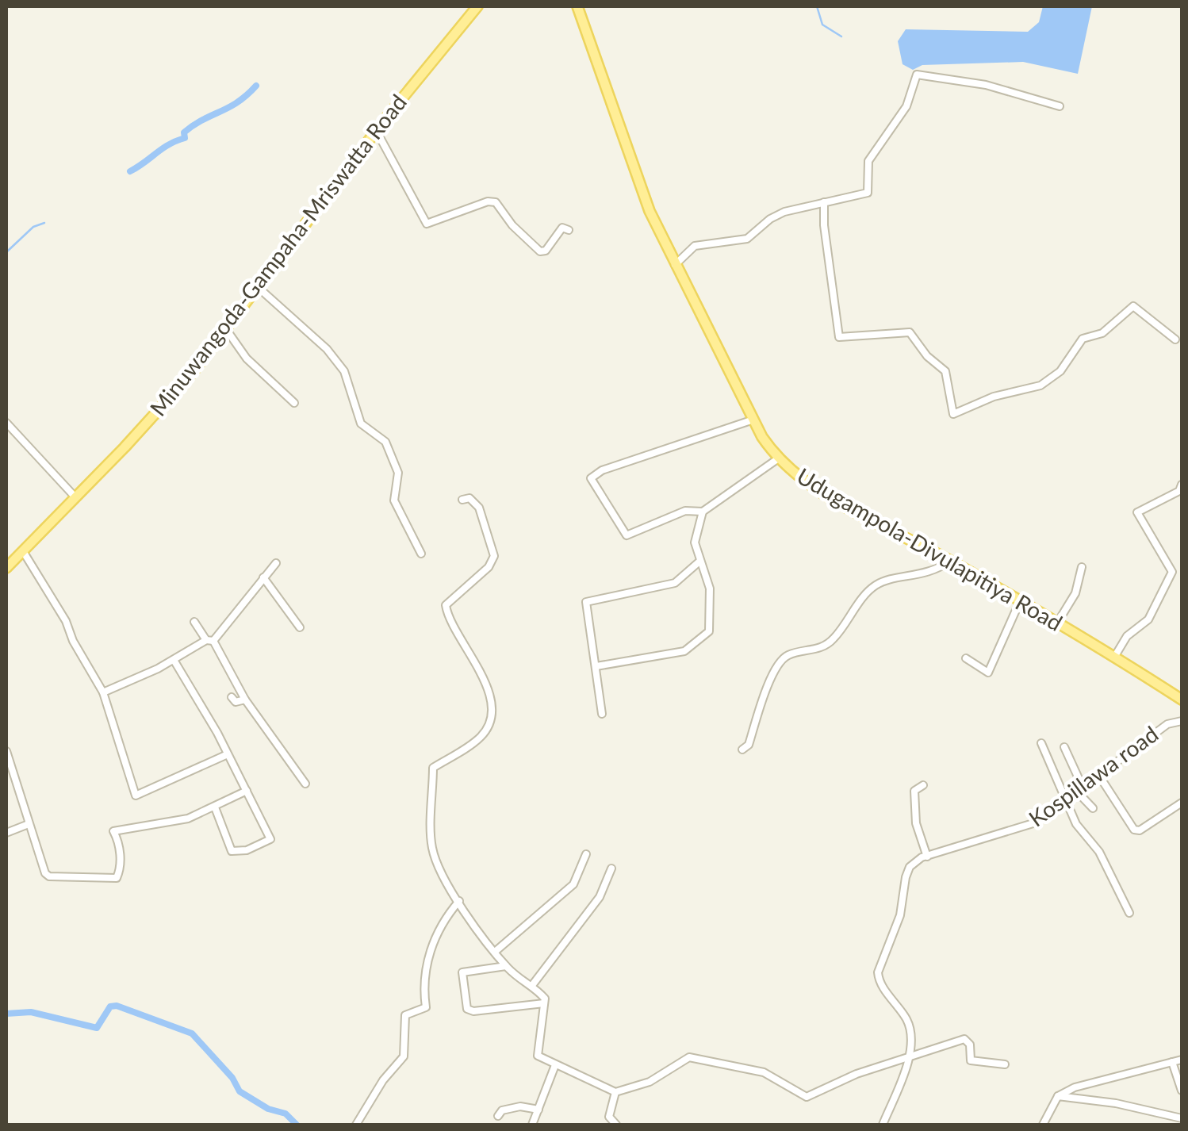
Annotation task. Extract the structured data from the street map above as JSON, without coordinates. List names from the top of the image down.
{
  "streets": {
    "main road": ["Minuwangoda-Gampaha-Mriswatta Road", "Udugampola-Divulapitiya Road"],
    "street": ["Kospillawa road"]
  }
}
